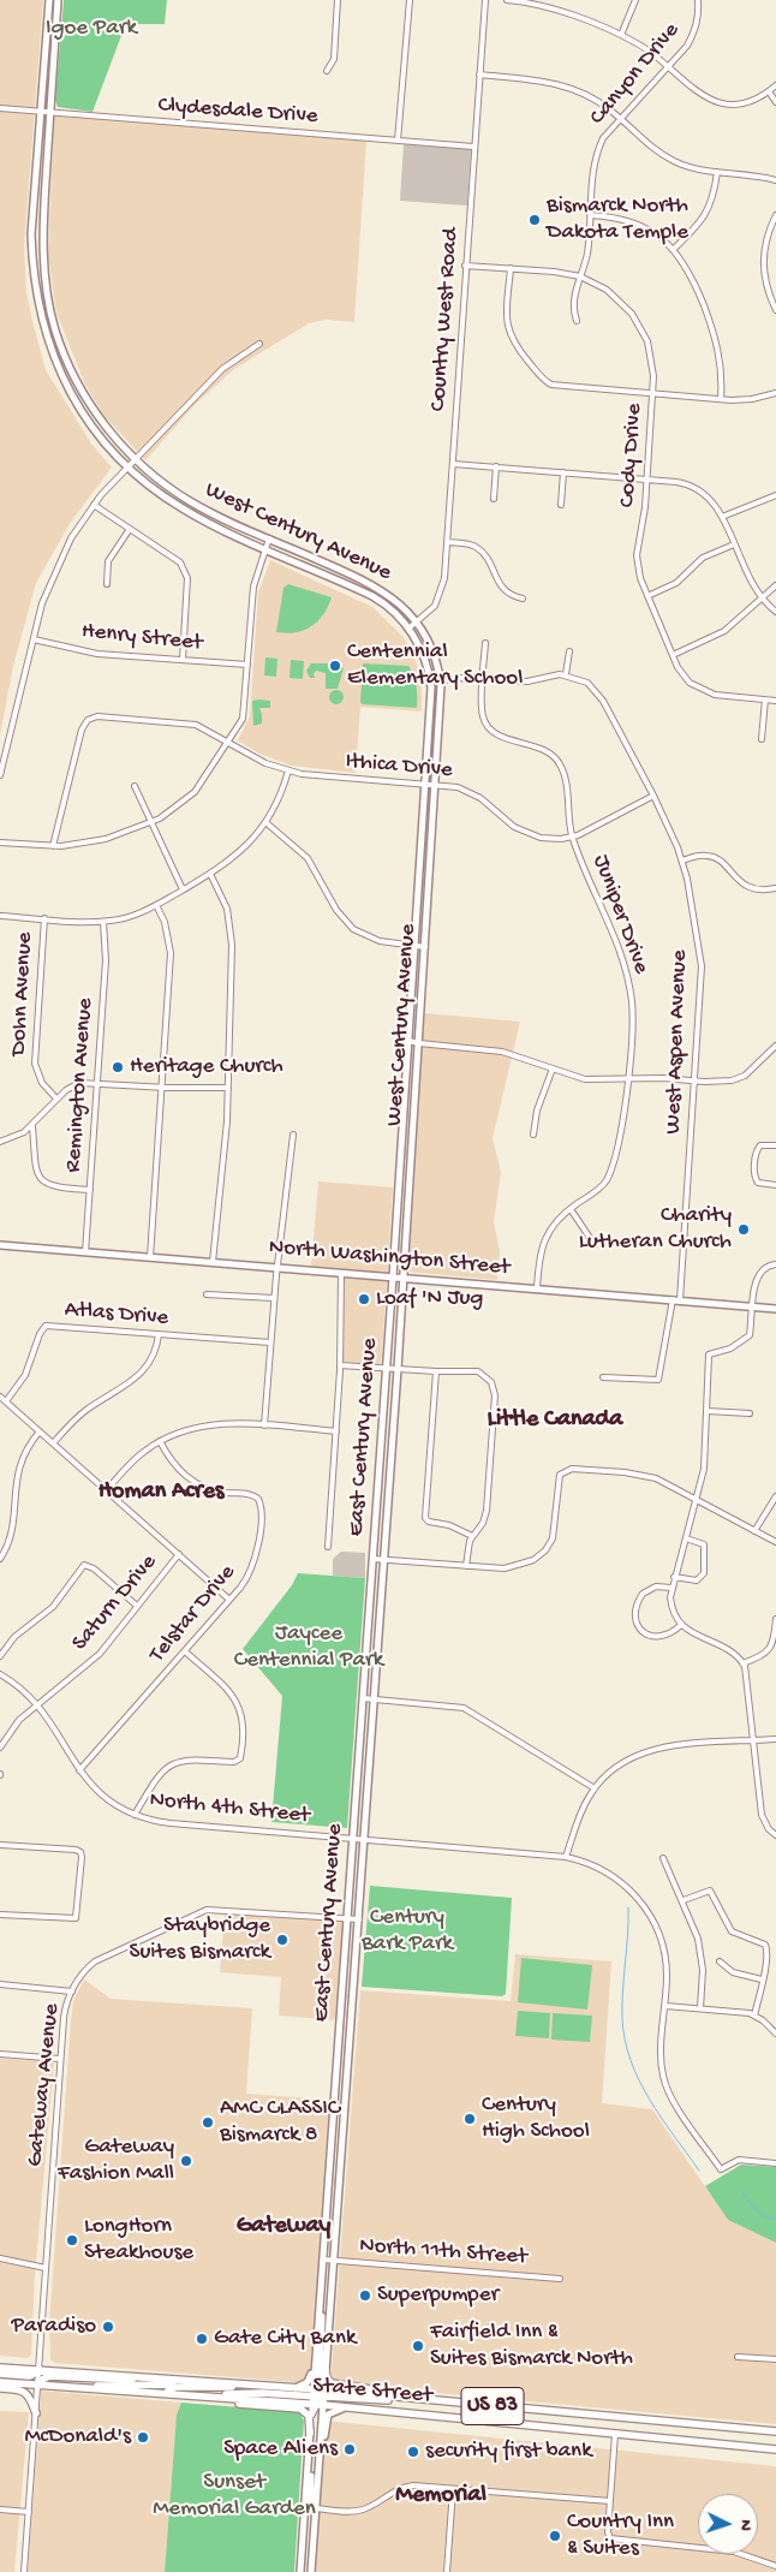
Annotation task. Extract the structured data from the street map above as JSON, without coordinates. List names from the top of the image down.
{
  "streets": {
    "highway": ["State Street", "US 83"],
    "main road": ["West Century Avenue", "North Washington Street", "East Century Avenue"],
    "street": [
      "Canyon Drive",
      "Clydesdale Drive",
      "Country West Road",
      "Cody Drive",
      "Henry Street",
      "Ithica Drive",
      "Juniper Drive",
      "Dohn Avenue",
      "West Aspen Avenue",
      "Remington Avenue",
      "Atlas Drive",
      "Saturn Drive",
      "Telstar Drive",
      "North 4th Street",
      "Gateway Avenue",
      "North 11th Street"
    ]
  },
  "crossings": [
    ["Canyon Drive", "Cody Drive"],
    ["Clydesdale Drive", "Country West Road"],
    ["Clydesdale Drive", "West Century Avenue"],
    ["Country West Road", "Cody Drive"],
    ["Country West Road", "West Century Avenue"],
    ["West Century Avenue", "Ithica Drive"],
    ["West Century Avenue", "North Washington Street"],
    ["West Century Avenue", "East Century Avenue"],
    ["Ithica Drive", "Juniper Drive"],
    ["Ithica Drive", "West Aspen Avenue"],
    ["Juniper Drive", "North Washington Street"],
    ["West Aspen Avenue", "North Washington Street"],
    ["Remington Avenue", "North Washington Street"],
    ["North Washington Street", "East Century Avenue"],
    ["East Century Avenue", "North 4th Street"],
    ["East Century Avenue", "Gateway Avenue"],
    ["East Century Avenue", "North 11th Street"],
    ["East Century Avenue", "State Street"],
    ["Saturn Drive", "North 4th Street"],
    ["Telstar Drive", "North 4th Street"],
    ["Gateway Avenue", "State Street"]
  ],
  "districts": [
    "Little Canada",
    "Homan Acres",
    "Gateway",
    "Memorial"
  ],
  "parks": [
    "Igoe Park",
    "Jaycee Centennial Park",
    "Century Bark Park",
    "Sunset Memorial Garden"
  ],
  "places": [
    "Bismarck North Dakota Temple",
    "Centennial Elementary School",
    "Heritage Church",
    "Charity Lutheran Church",
    "Loaf 'N Jug",
    "Staybridge Suites Bismarck",
    "Century High School",
    "AMC CLASSIC Bismarck 8",
    "Gateway Fashion Mall",
    "LongHorn Steakhouse",
    "Superpumper",
    "Paradiso",
    "Gate City Bank",
    "Fairfield Inn & Suites Bismarck North",
    "McDonald's",
    "Space Aliens",
    "security first bank",
    "Country Inn & Suites"
  ],
  "north": "right"
}
